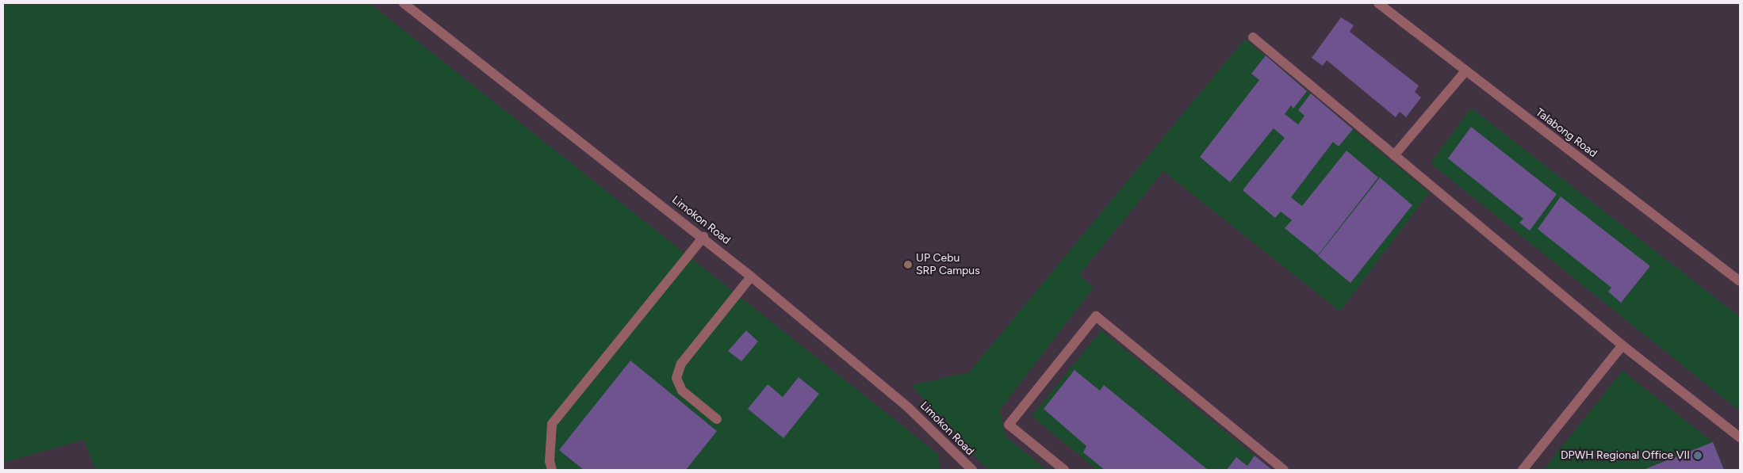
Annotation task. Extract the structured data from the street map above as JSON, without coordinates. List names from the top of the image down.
{
  "streets": {
    "lane": ["Talabong Road", "Limokon Road"]
  },
  "places": ["UP Cebu SRP Campus", "DPWH Regional Office VII"]
}
